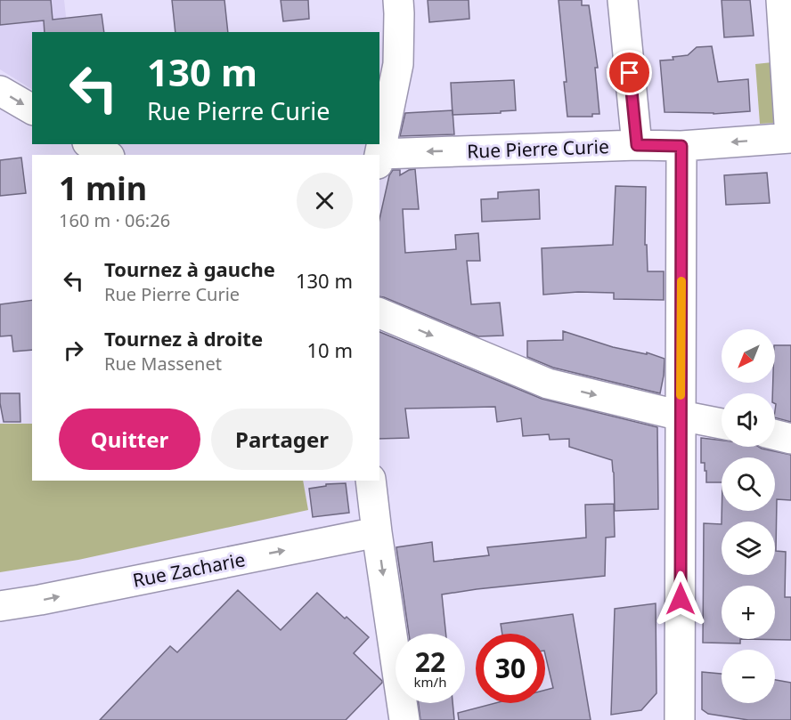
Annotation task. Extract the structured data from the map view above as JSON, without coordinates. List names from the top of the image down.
{
  "streets": {
    "street": ["Rue Pierre Curie", "Rue Zacharie"]
  },
  "one_way": ["Rue Zacharie"],
  "north": "bottom left",
  "page": {
    "turn": ["130 m", "Rue Pierre Curie"],
    "heading": ["1 min", "160 m · 06:26"],
    "list": [
      {
        "name": "Tournez à gauche",
        "note": "Rue Pierre Curie",
        "value": "130 m"
      },
      {
        "name": "Tournez à droite",
        "note": "Rue Massenet",
        "value": "10 m"
      }
    ],
    "map_buttons": ["+", "−"],
    "buttons": ["Quitter", "Partager"],
    "speed": "22 km/h",
    "limit": "30"
  }
}
